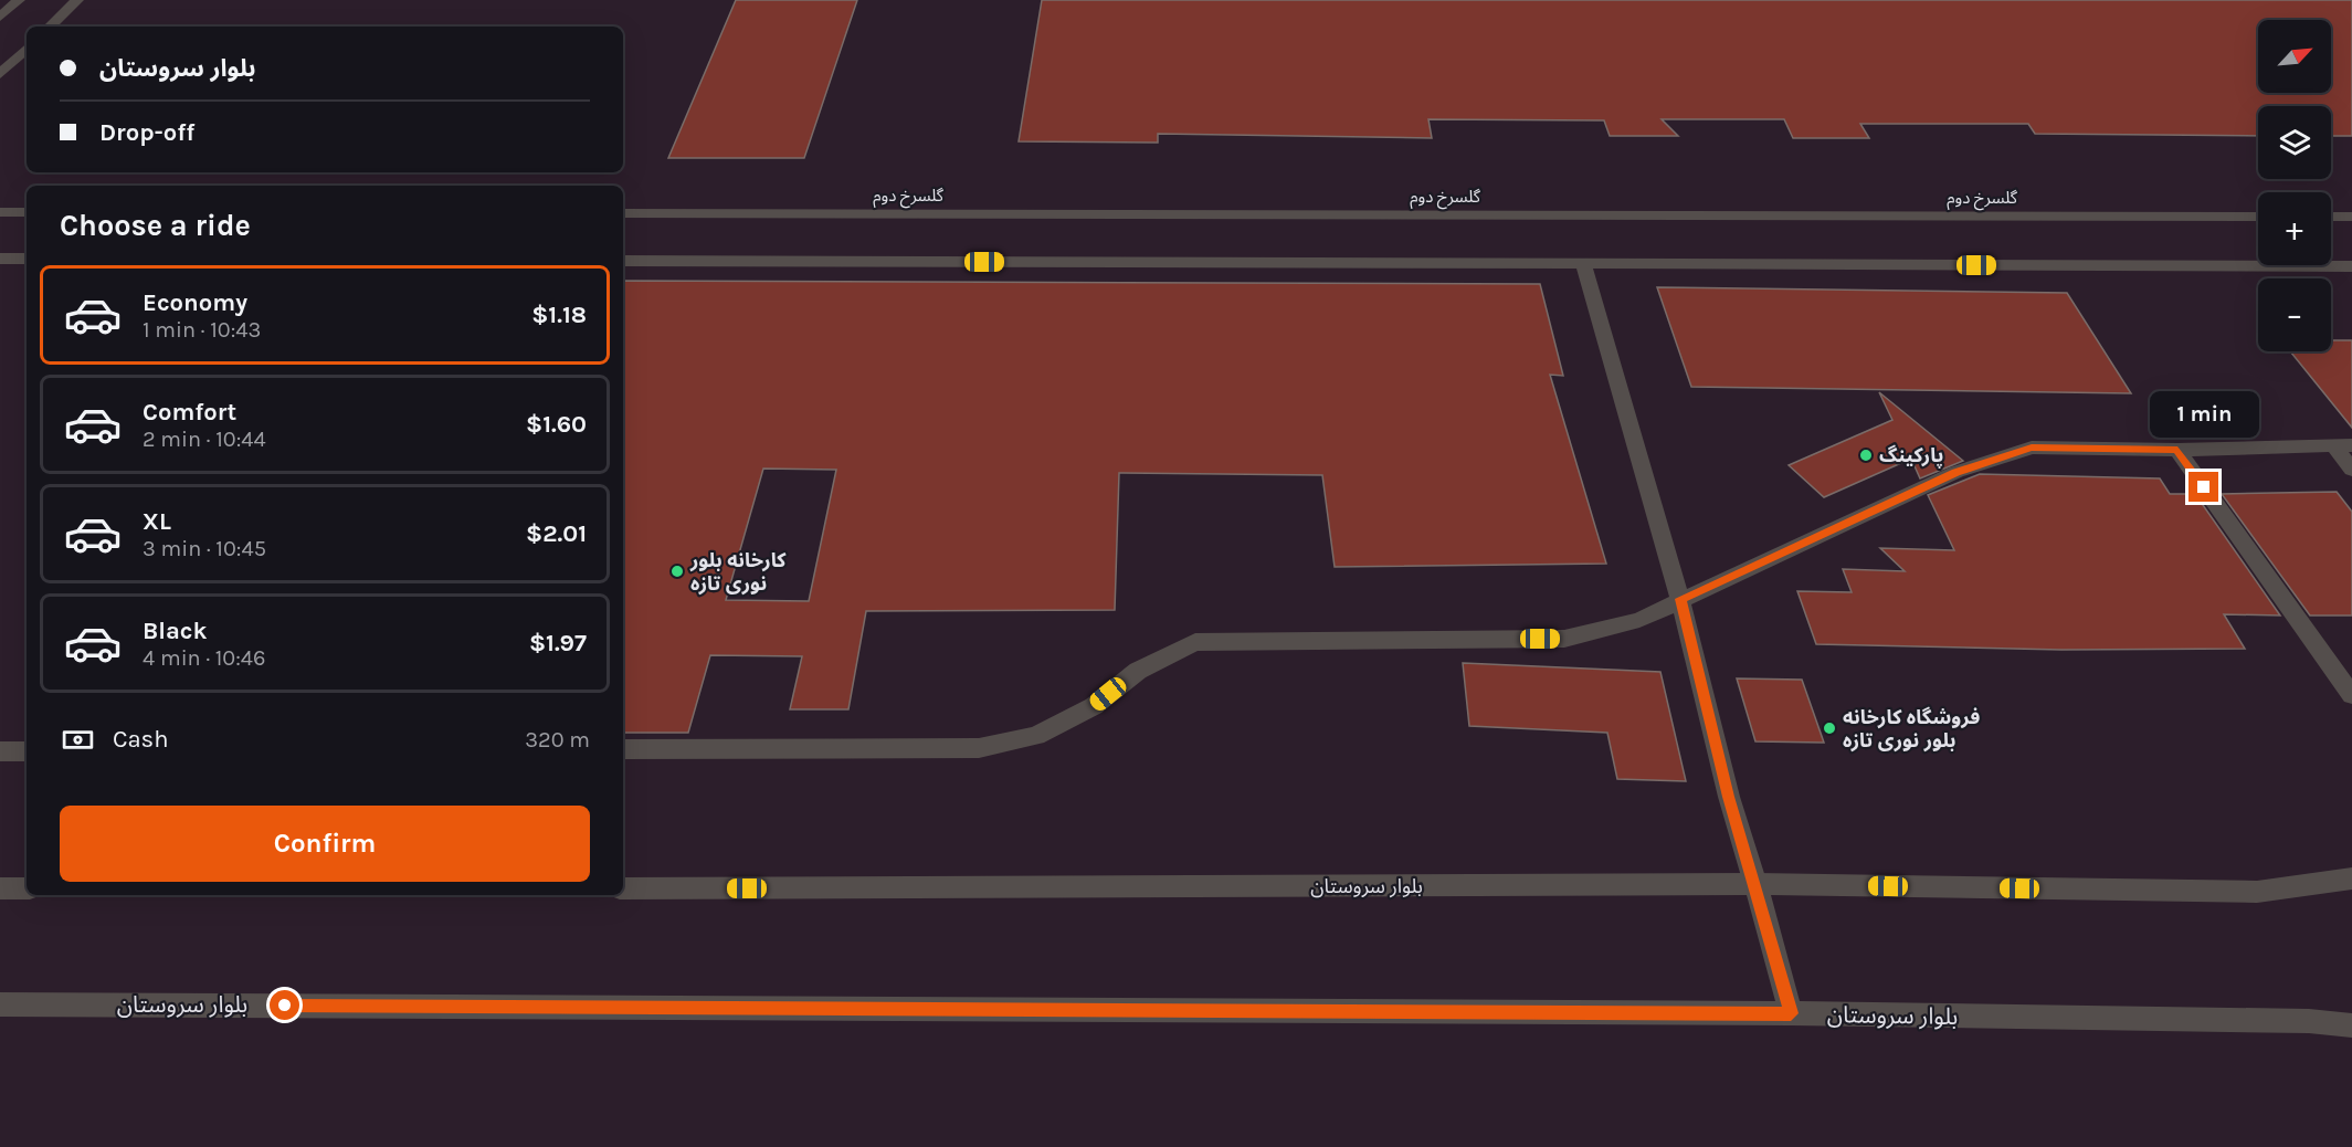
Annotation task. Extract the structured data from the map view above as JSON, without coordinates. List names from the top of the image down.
{
  "streets": {
    "street": ["گلسرخ دوم", "بلوار سروستان"]
  },
  "places": ["پارکینگ", "کارخانه بلور نوری تازه", "فروشگاه کارخانه بلور نوری تازه"],
  "north": "top right",
  "page": {
    "map_buttons": ["+", "−"],
    "banner": ["بلوار سروستان", "Drop-off"],
    "heading": "Choose a ride",
    "list": [
      {
        "name": "Economy",
        "note": "1 min · 10:43",
        "value": "$1.18"
      },
      {
        "name": "Comfort",
        "note": "2 min · 10:44",
        "value": "$1.60"
      },
      {
        "name": "XL",
        "note": "3 min · 10:45",
        "value": "$2.01"
      },
      {
        "name": "Black",
        "note": "4 min · 10:46",
        "value": "$1.97"
      }
    ],
    "bubble": "1 min",
    "pay": ["Cash", "320 m"],
    "buttons": "Confirm"
  }
}
